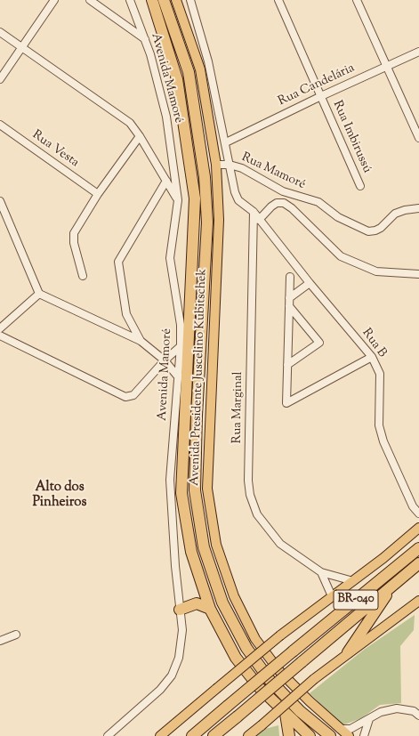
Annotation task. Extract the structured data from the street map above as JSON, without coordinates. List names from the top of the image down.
{
  "streets": {
    "highway": ["Avenida Presidente Juscelino Kubitschek", "BR-040"],
    "street": [
      "Avenida Mamoré",
      "Rua Candelária",
      "Rua Imbirussú",
      "Rua Vesta",
      "Rua Mamoré",
      "Rua B",
      "Rua Marginal"
    ]
  },
  "crossings": [
    ["Rua Candelária", "Rua Imbirussú"],
    ["Rua Candelária", "Rua B"],
    ["Rua Mamoré", "Rua B"],
    ["Rua Mamoré", "Avenida Presidente Juscelino Kubitschek"],
    ["Rua B", "Rua Marginal"]
  ],
  "districts": ["Alto dos Pinheiros"]
}
